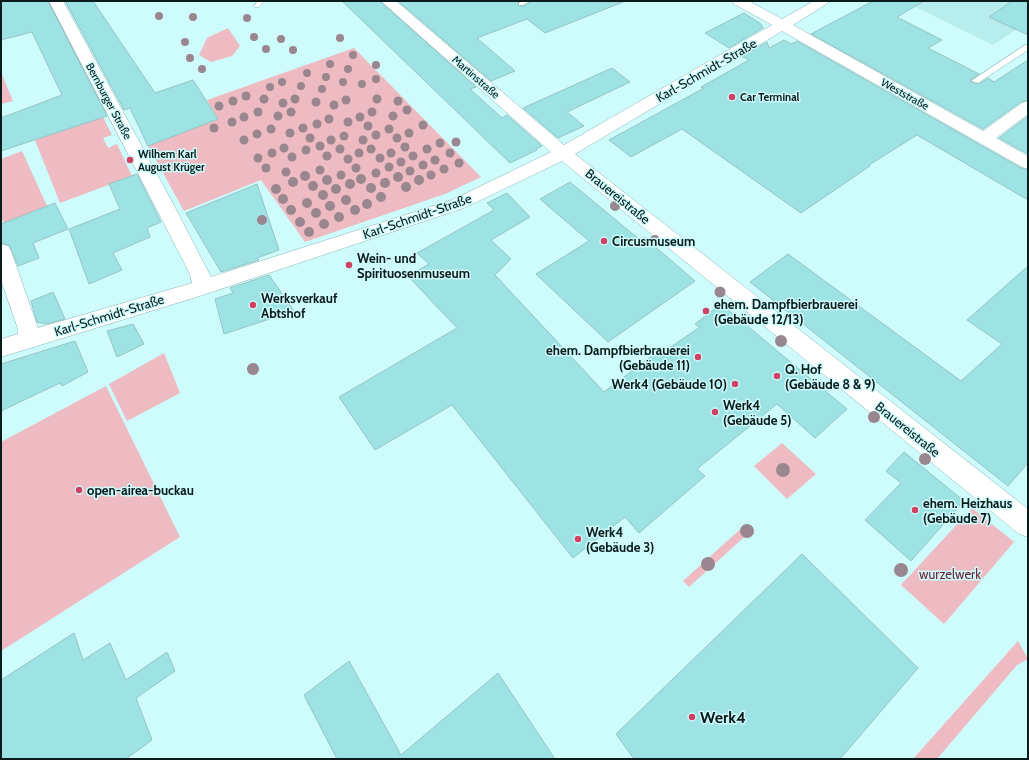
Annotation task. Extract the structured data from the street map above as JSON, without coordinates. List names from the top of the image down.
{
  "streets": {
    "street": [
      "Karl-Schmidt-Straße",
      "Martinstraße",
      "Weststraße",
      "Bernburger Straße",
      "Brauereistraße"
    ]
  },
  "crossings": [
    ["Karl-Schmidt-Straße", "Martinstraße"],
    ["Karl-Schmidt-Straße", "Weststraße"],
    ["Karl-Schmidt-Straße", "Bernburger Straße"],
    ["Karl-Schmidt-Straße", "Brauereistraße"],
    ["Martinstraße", "Brauereistraße"]
  ],
  "parks": ["wurzelwerk"],
  "places": [
    "Car Terminal",
    "Wilhem Karl August Krüger",
    "Circusmuseum",
    "Wein- und Spirituosenmuseum",
    "Werksverkauf Abtshof",
    "ehem. Dampfbierbrauerei (Gebäude 12/13)",
    "ehem. Dampfbierbrauerei (Gebäude 11)",
    "Q. Hof (Gebäude 8 & 9)",
    "Werk4 (Gebäude 10)",
    "Werk4 (Gebäude 5)",
    "open-airea-buckau",
    "ehem. Heizhaus (Gebäude 7)",
    "Werk4 (Gebäude 3)",
    "Werk4"
  ]
}
